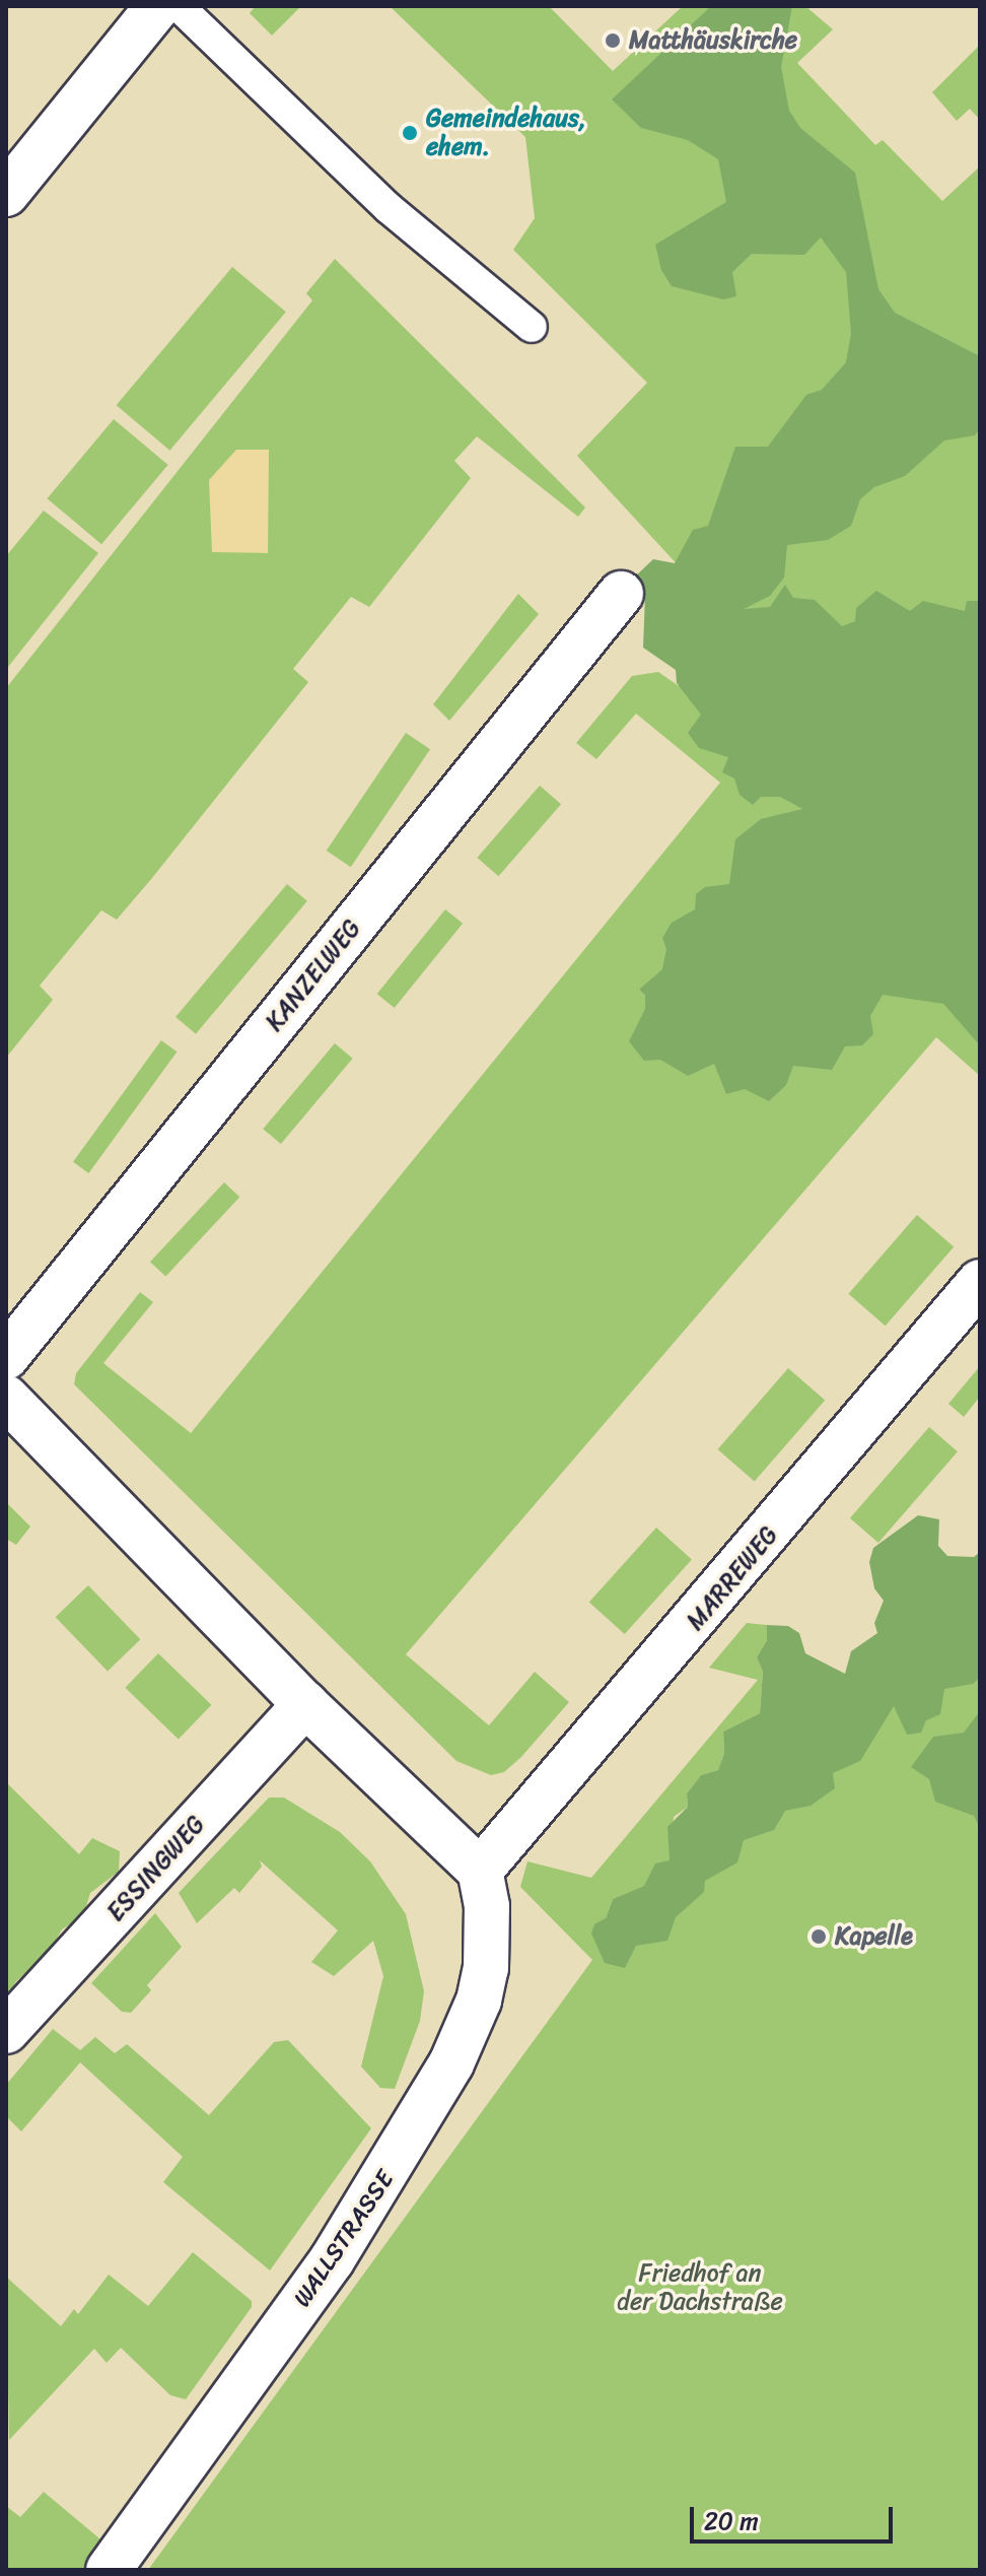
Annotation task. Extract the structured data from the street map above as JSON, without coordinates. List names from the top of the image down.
{
  "streets": {
    "street": [
      "KANZELWEG",
      "MARREWEG",
      "ESSINGWEG",
      "WALLSTRASSE"
    ]
  },
  "crossings": [
    ["MARREWEG", "WALLSTRASSE"]
  ],
  "parks": ["Friedhof an der Dachstraße"],
  "places": ["Matthäuskirche", "Gemeindehaus, ehem.", "Kapelle"],
  "scale_bar": "20 m"
}
